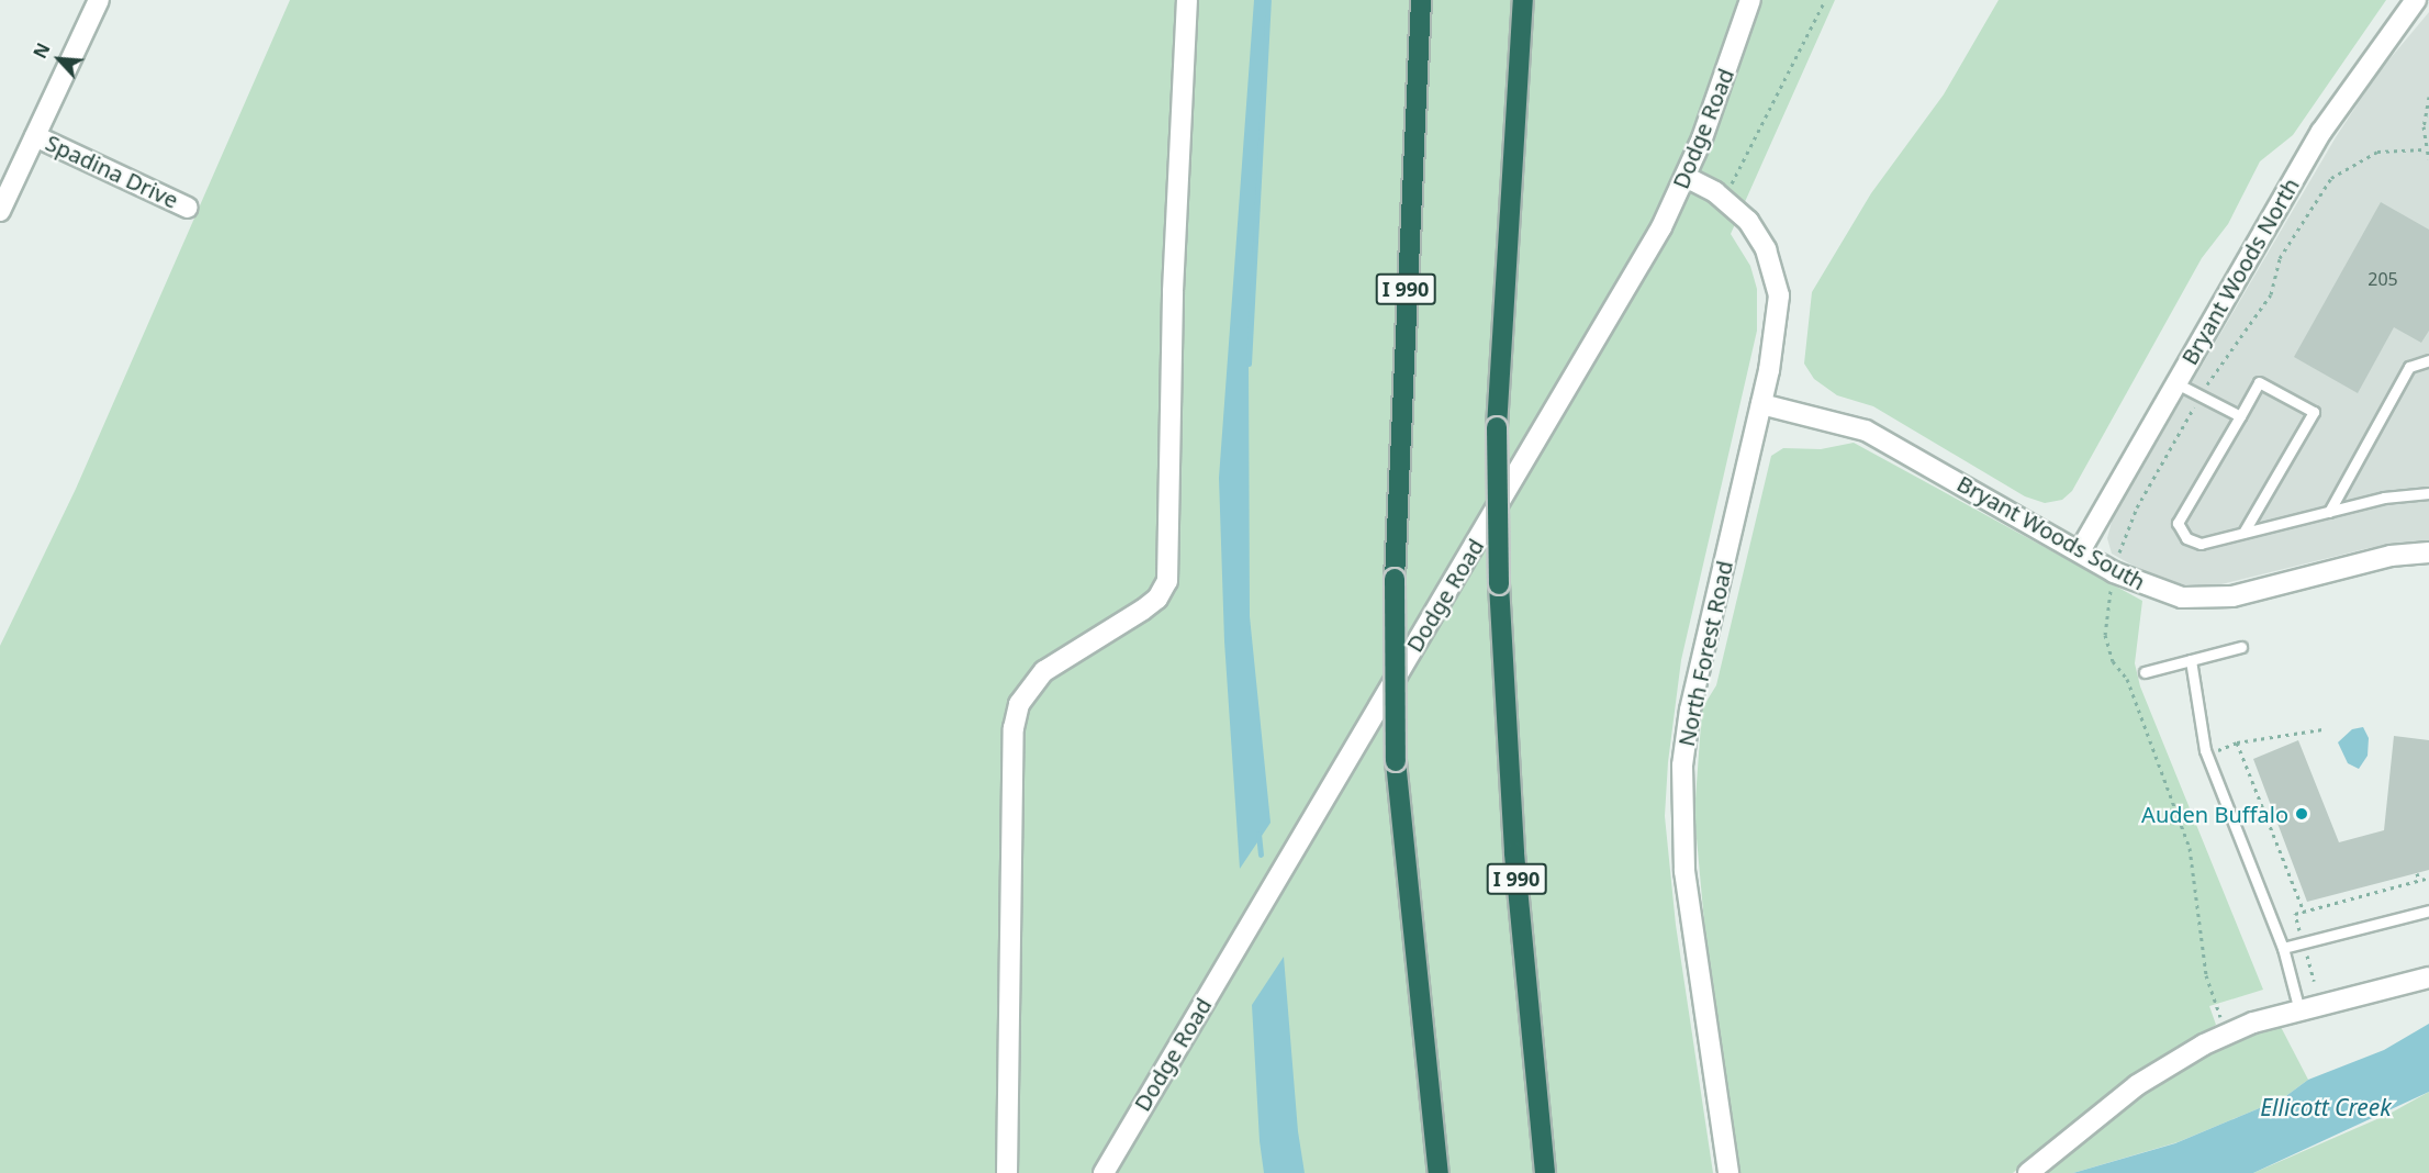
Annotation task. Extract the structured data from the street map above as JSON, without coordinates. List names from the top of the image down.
{
  "streets": {
    "highway": ["I 990"],
    "street": [
      "Dodge Road",
      "Spadina Drive",
      "Bryant Woods North",
      "Bryant Woods South",
      "North Forest Road"
    ]
  },
  "crossings": [
    ["Dodge Road", "North Forest Road"],
    ["Bryant Woods North", "Bryant Woods South"],
    ["Bryant Woods South", "North Forest Road"]
  ],
  "water": ["Ellicott Creek"],
  "places": ["Auden Buffalo"],
  "house_numbers": ["205"],
  "north": "top left"
}
